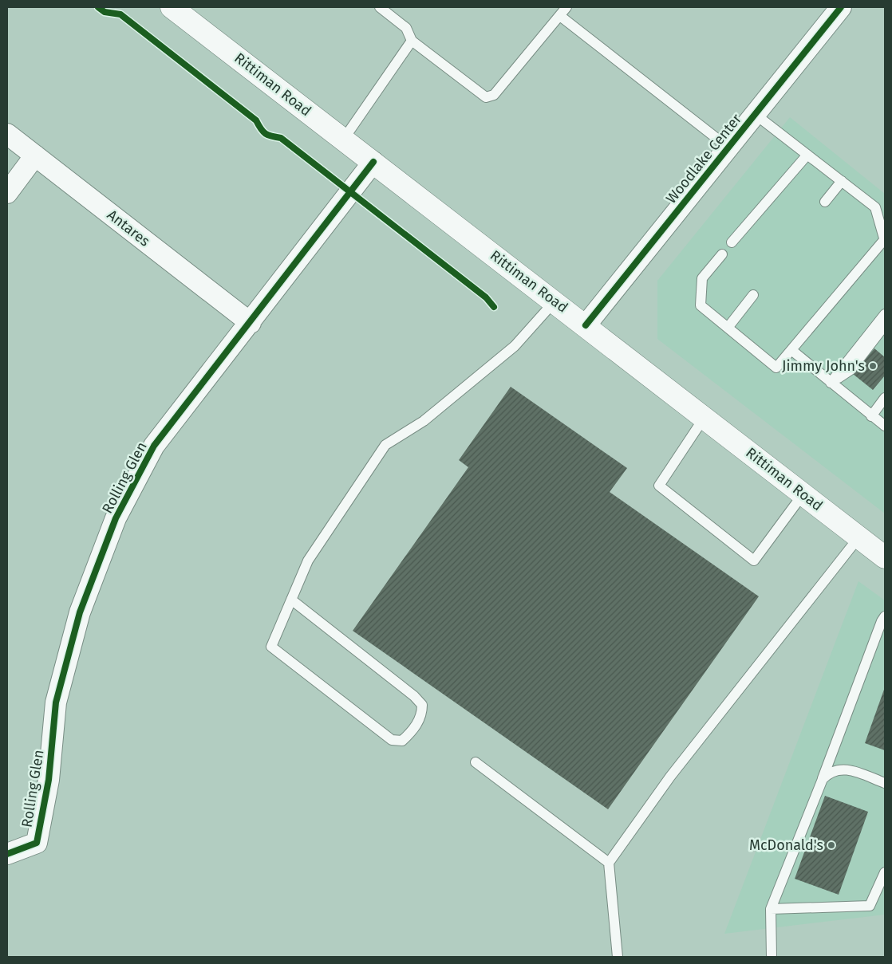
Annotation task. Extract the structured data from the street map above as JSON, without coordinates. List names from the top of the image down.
{
  "streets": {
    "main road": ["Rittiman Road"],
    "street": ["Woodlake Center", "Antares", "Rolling Glen"]
  },
  "crossings": [
    ["Rittiman Road", "Woodlake Center"],
    ["Rittiman Road", "Rolling Glen"],
    ["Antares", "Rolling Glen"]
  ],
  "places": ["Jimmy John's", "McDonald's"]
}
